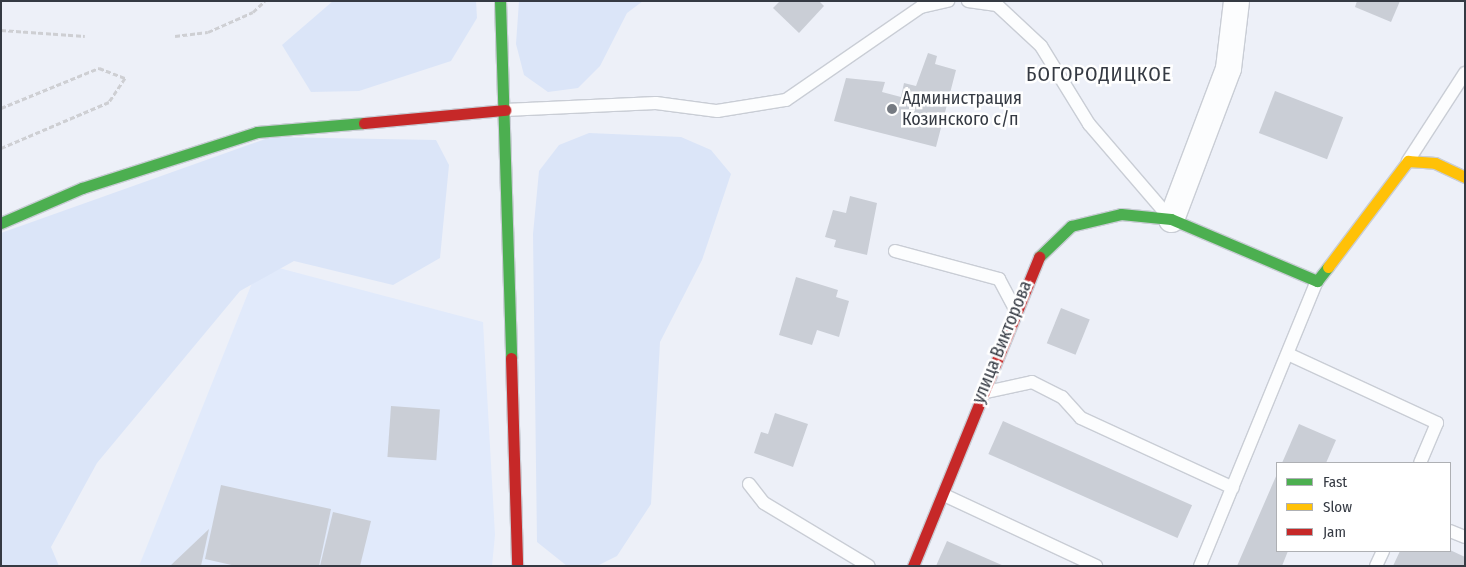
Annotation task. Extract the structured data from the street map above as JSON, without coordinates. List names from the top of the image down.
{
  "streets": {
    "street": ["улица Викторова"]
  },
  "districts": ["БОГОРОДИЦКОЕ"],
  "places": ["Администрация Козинского с/п"],
  "legend": ["Fast", "Slow", "Jam"]
}
